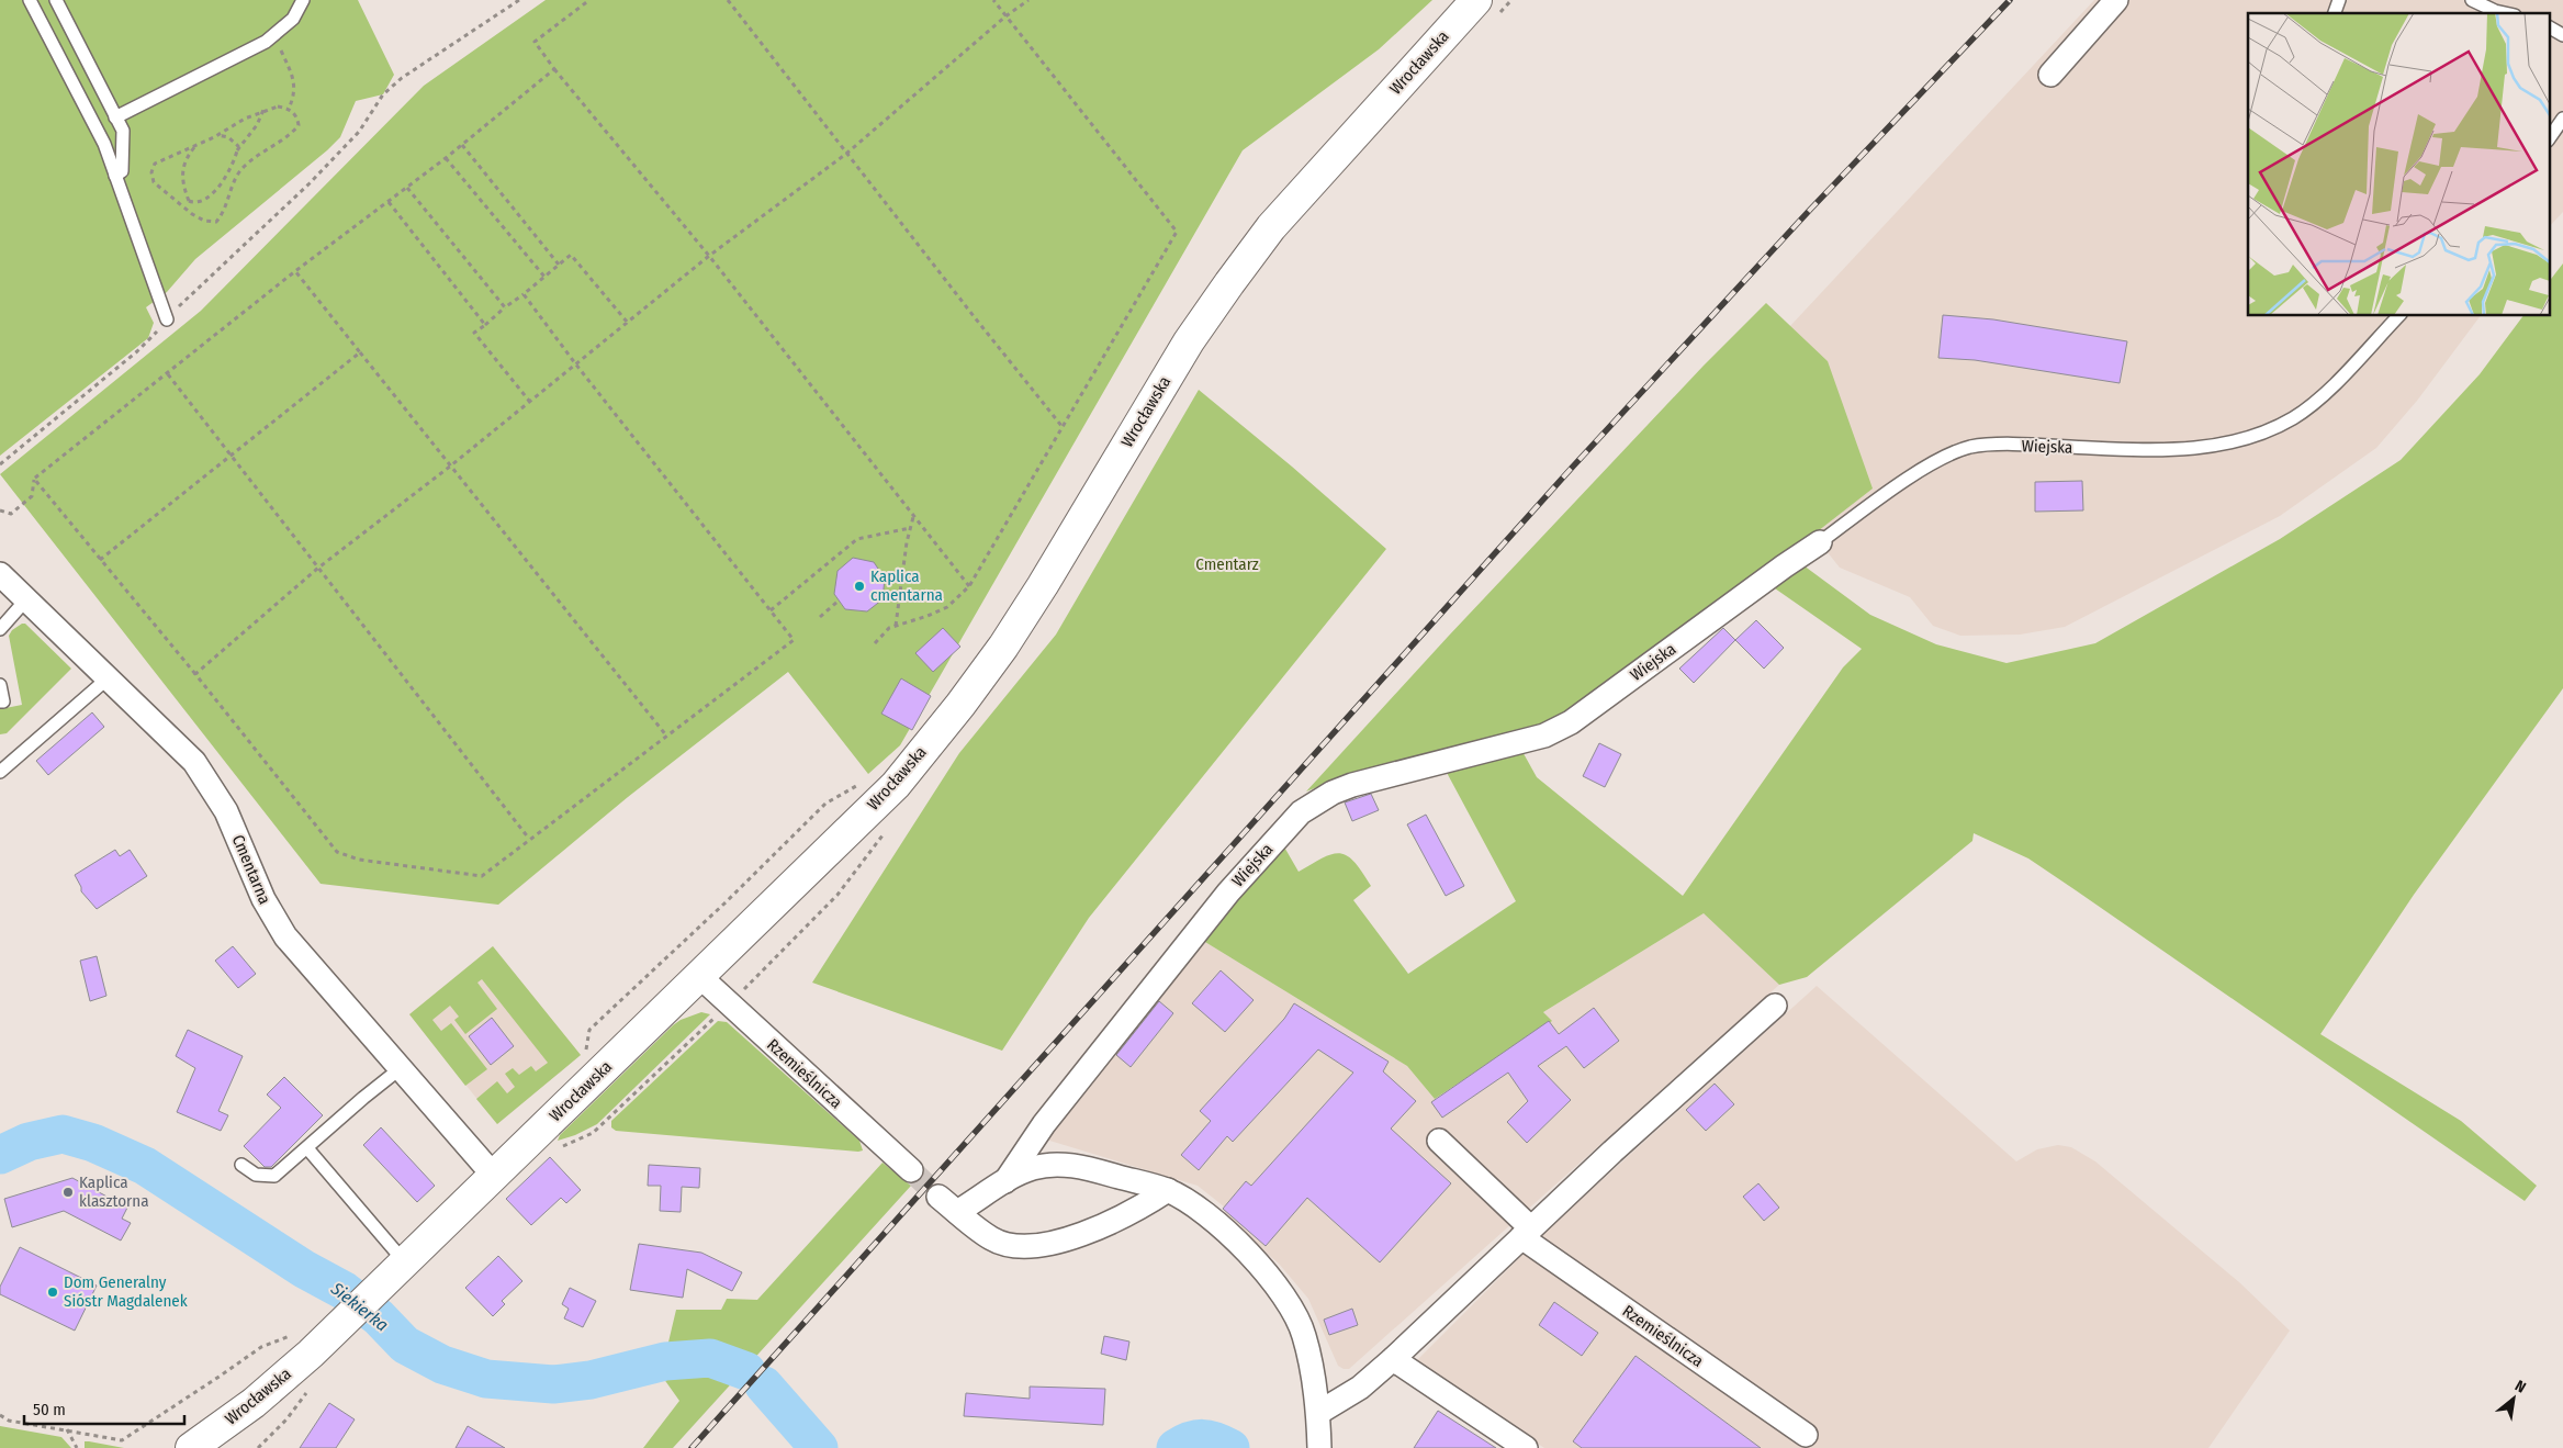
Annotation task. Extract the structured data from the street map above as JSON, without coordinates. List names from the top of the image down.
{
  "streets": {
    "main road": ["Wrocławska"],
    "street": ["Wiejska", "Cmentarna", "Rzemieślnicza"]
  },
  "crossings": [
    ["Wrocławska", "Cmentarna"],
    ["Wrocławska", "Rzemieślnicza"]
  ],
  "water": ["Siekierka"],
  "parks": ["Cmentarz"],
  "places": ["Kaplica cmentarna", "Kaplica klasztorna", "Dom Generalny Sióstr Magdalenek"],
  "scale_bar": "50 m",
  "north": "top right"
}
